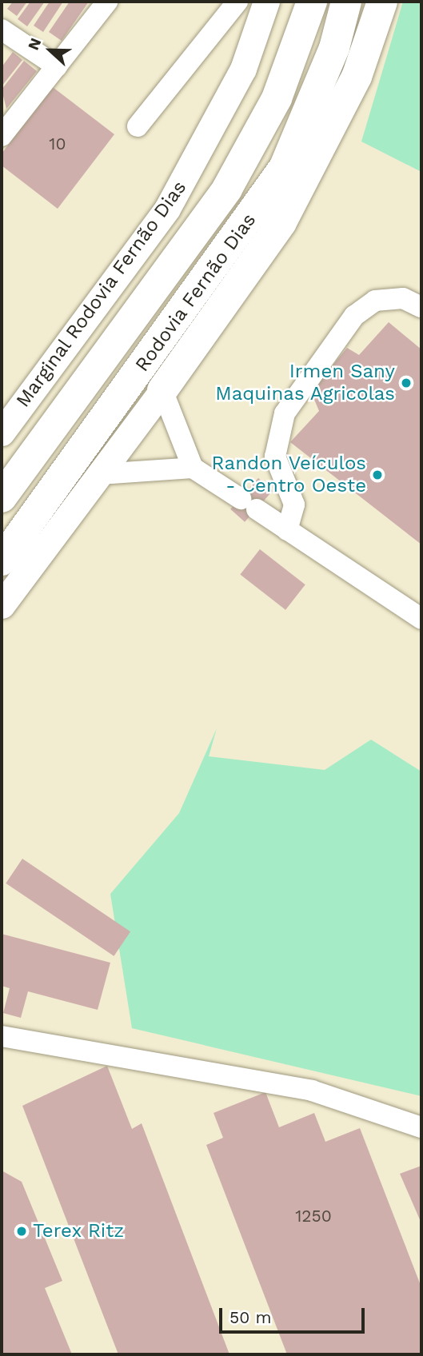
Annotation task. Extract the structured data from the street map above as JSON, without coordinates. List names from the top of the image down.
{
  "streets": {
    "highway": ["Rodovia Fernão Dias"],
    "main road": ["Marginal Rodovia Fernão Dias"]
  },
  "places": ["Irmen Sany Maquinas Agricolas", "Randon Veículos - Centro Oeste", "Terex Ritz"],
  "house_numbers": ["10", "1250"],
  "scale_bar": "50 m",
  "north": "left"
}
